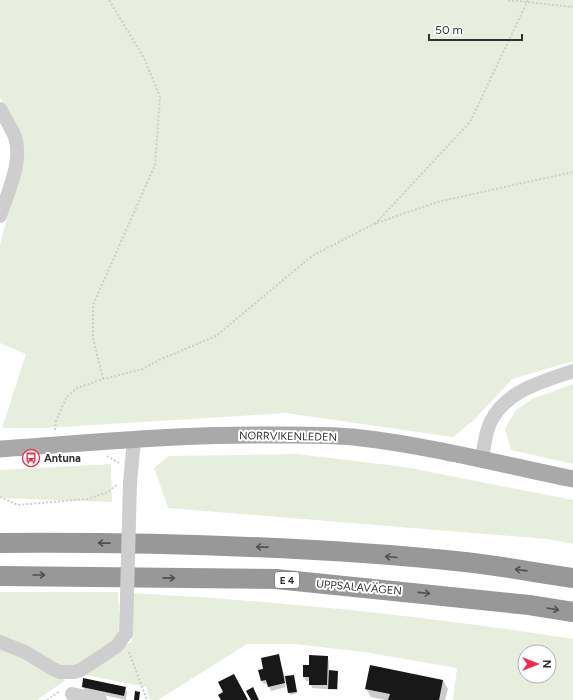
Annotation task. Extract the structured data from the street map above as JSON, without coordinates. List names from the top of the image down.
{
  "streets": {
    "highway": ["E 4", "UPPSALAVÄGEN"],
    "main road": ["NORRVIKENLEDEN"]
  },
  "places": {
    "bus stop": ["Antuna"]
  },
  "scale_bar": "50 m",
  "north": "right"
}
